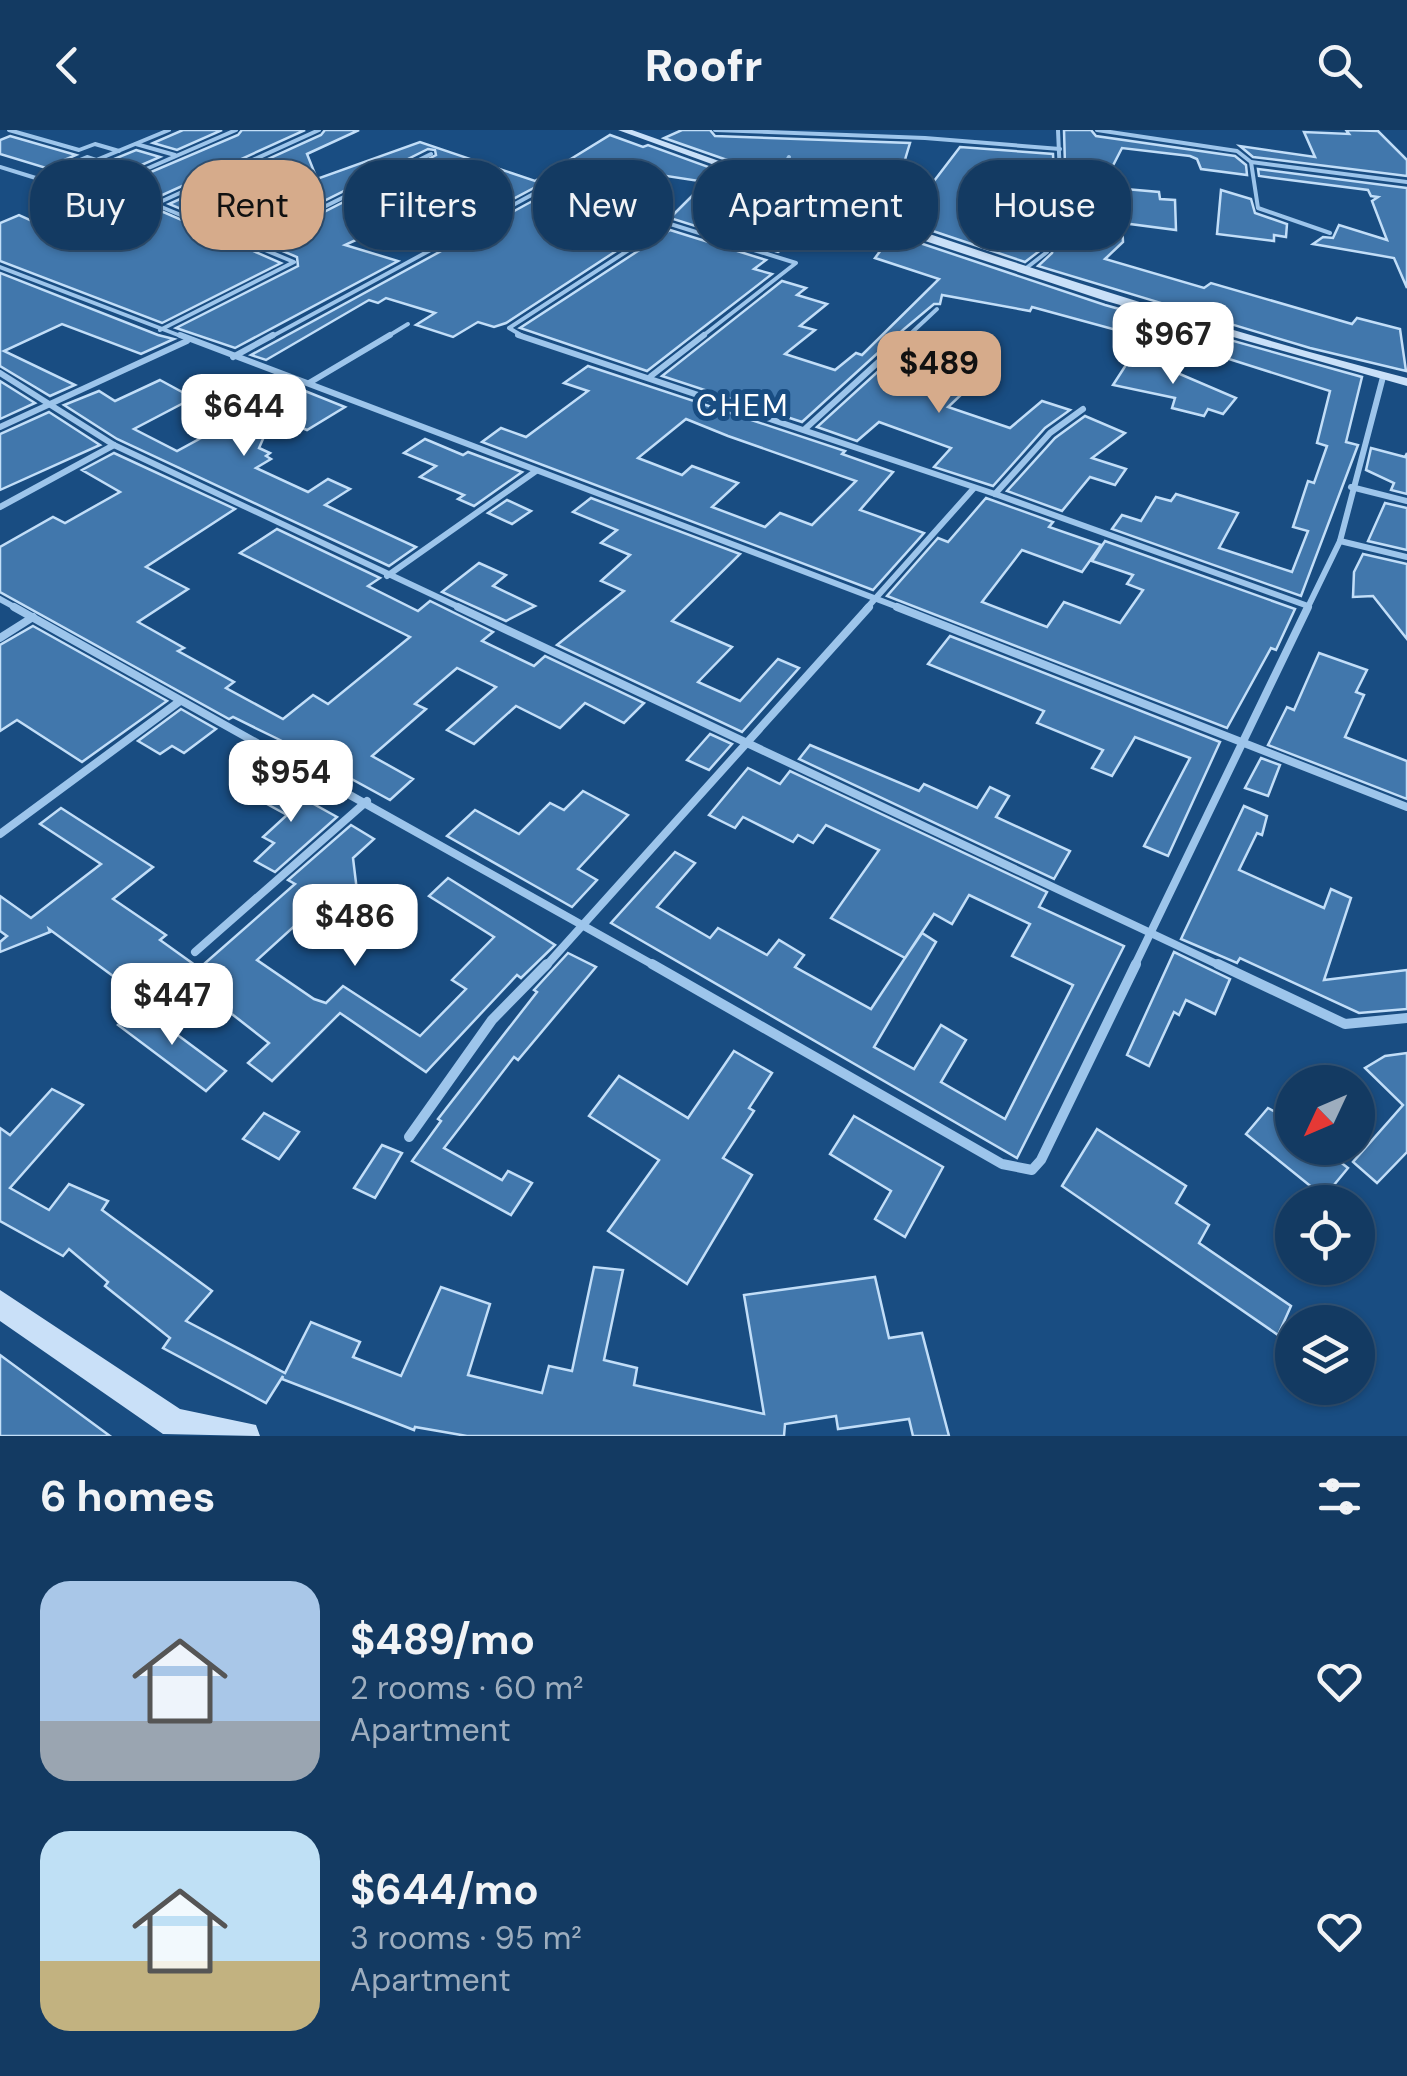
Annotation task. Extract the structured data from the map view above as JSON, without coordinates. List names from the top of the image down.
{
  "districts": ["CHEM"],
  "north": "bottom left",
  "page": {
    "header": "Roofr",
    "chip": [
      "Buy",
      "Rent",
      "Filters",
      "New",
      "Apartment",
      "House"
    ],
    "price": [
      "$967",
      "$489",
      "$644",
      "$954",
      "$486",
      "$447"
    ],
    "heading": "6 homes",
    "list": [
      {
        "name": "$489/mo",
        "note": "2 rooms · 60 m² · Apartment"
      },
      {
        "name": "$644/mo",
        "note": "3 rooms · 95 m² · Apartment"
      }
    ]
  }
}
